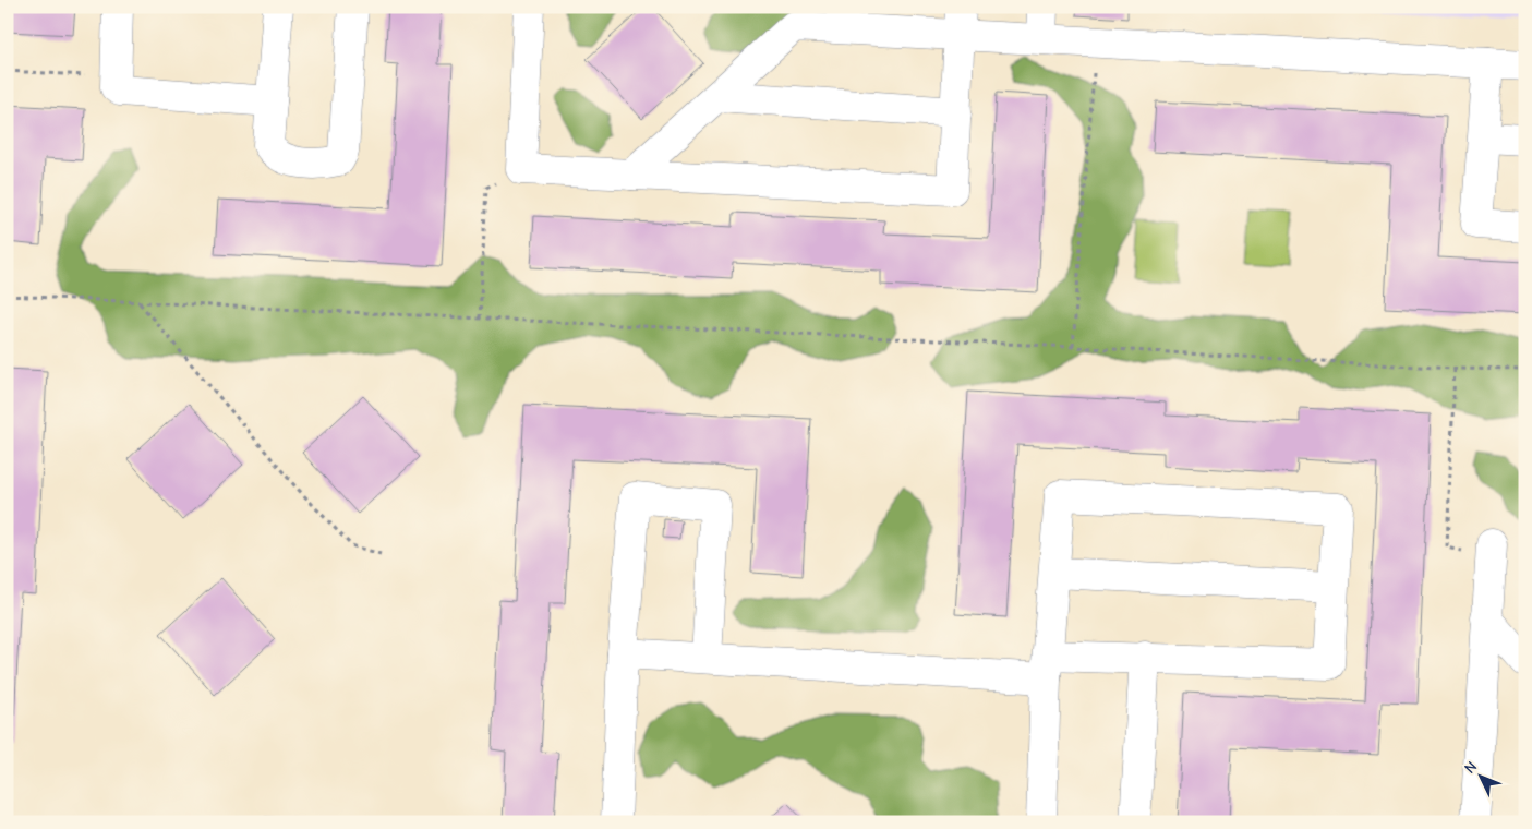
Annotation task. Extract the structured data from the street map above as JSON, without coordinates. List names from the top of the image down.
{
  "north": "top left"
}
